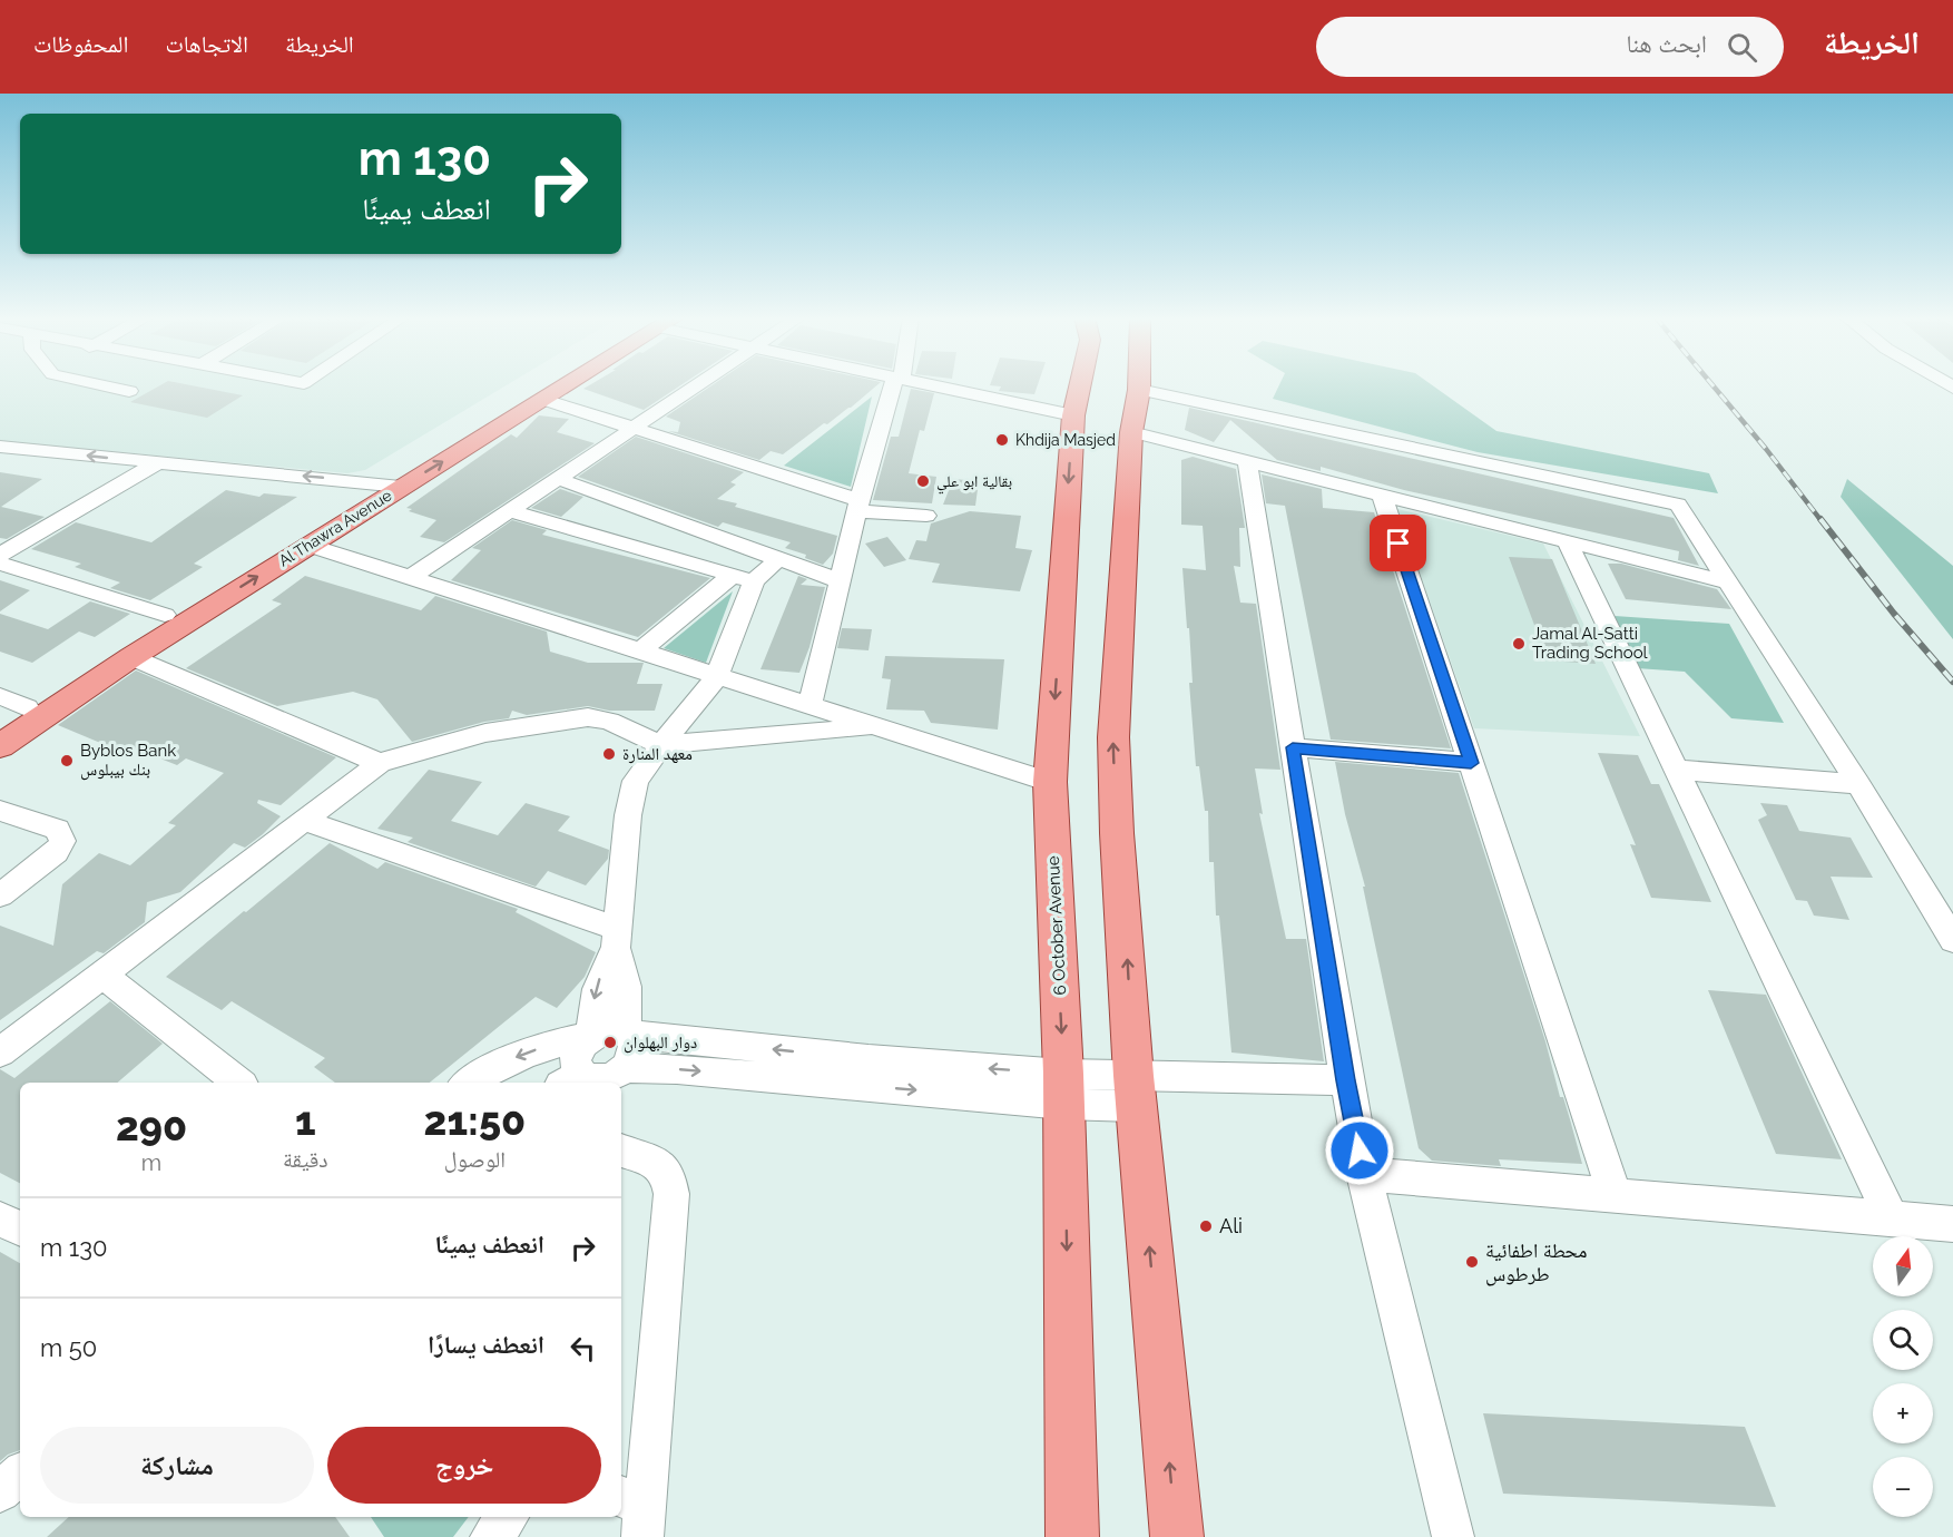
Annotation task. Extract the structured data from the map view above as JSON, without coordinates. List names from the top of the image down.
{
  "streets": {
    "main road": ["Al Thawra Avenue", "6 October Avenue"]
  },
  "places": [
    "Khdija Masjed",
    "بقالية ابو علي",
    "Jamal Al-Satti Trading School",
    "معهد المنارة",
    "Byblos Bank بنك بيبلوس",
    "دوار البهلوان",
    "Ali",
    "محطة اطفائية طرطوس"
  ],
  "north": "top",
  "page": {
    "header": "الخريطة",
    "search": "ابحث هنا",
    "nav": ["الخريطة", "الاتجاهات", "المحفوظات"],
    "turn": ["130 m", "انعطف يمينًا"],
    "eta": [
      "21:50",
      "الوصول",
      "1",
      "دقيقة",
      "290",
      "m"
    ],
    "list": [
      {
        "name": "انعطف يمينًا",
        "value": "130 m"
      },
      {
        "name": "انعطف يسارًا",
        "value": "50 m"
      }
    ],
    "map_buttons": ["+", "−"],
    "buttons": ["خروج", "مشاركة"]
  }
}
